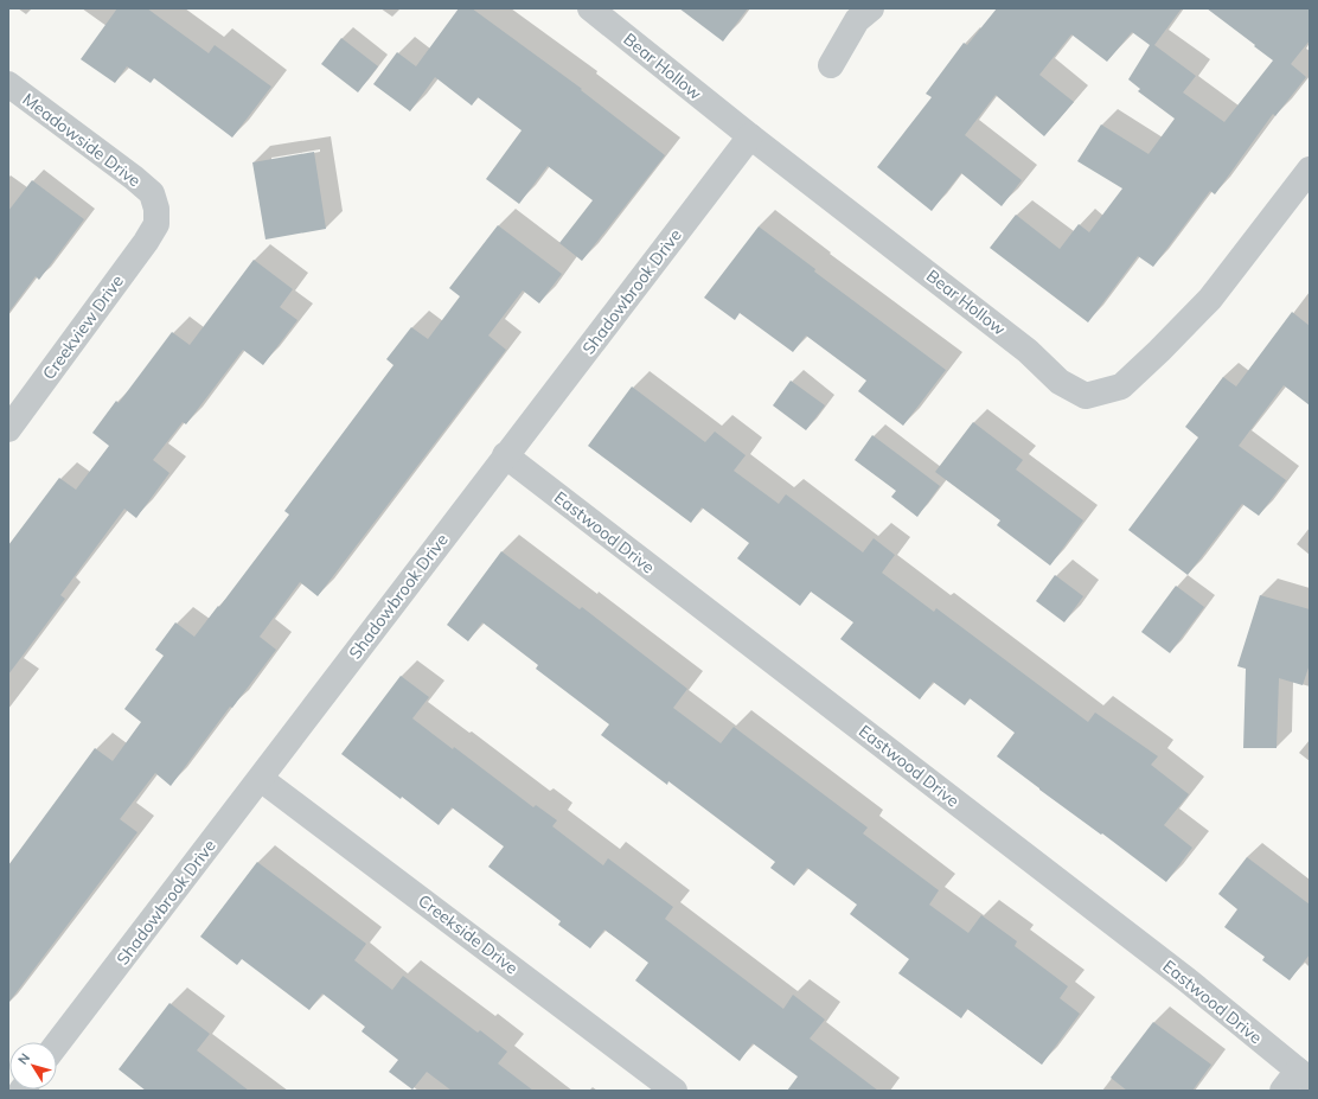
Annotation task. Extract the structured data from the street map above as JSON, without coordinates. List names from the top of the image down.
{
  "streets": {
    "street": [
      "Bear Hollow",
      "Meadowside Drive",
      "Shadowbrook Drive",
      "Creekview Drive",
      "Eastwood Drive",
      "Creekside Drive"
    ]
  },
  "crossings": [
    ["Bear Hollow", "Shadowbrook Drive"],
    ["Meadowside Drive", "Creekview Drive"],
    ["Shadowbrook Drive", "Eastwood Drive"],
    ["Shadowbrook Drive", "Creekside Drive"]
  ],
  "north": "top left"
}
